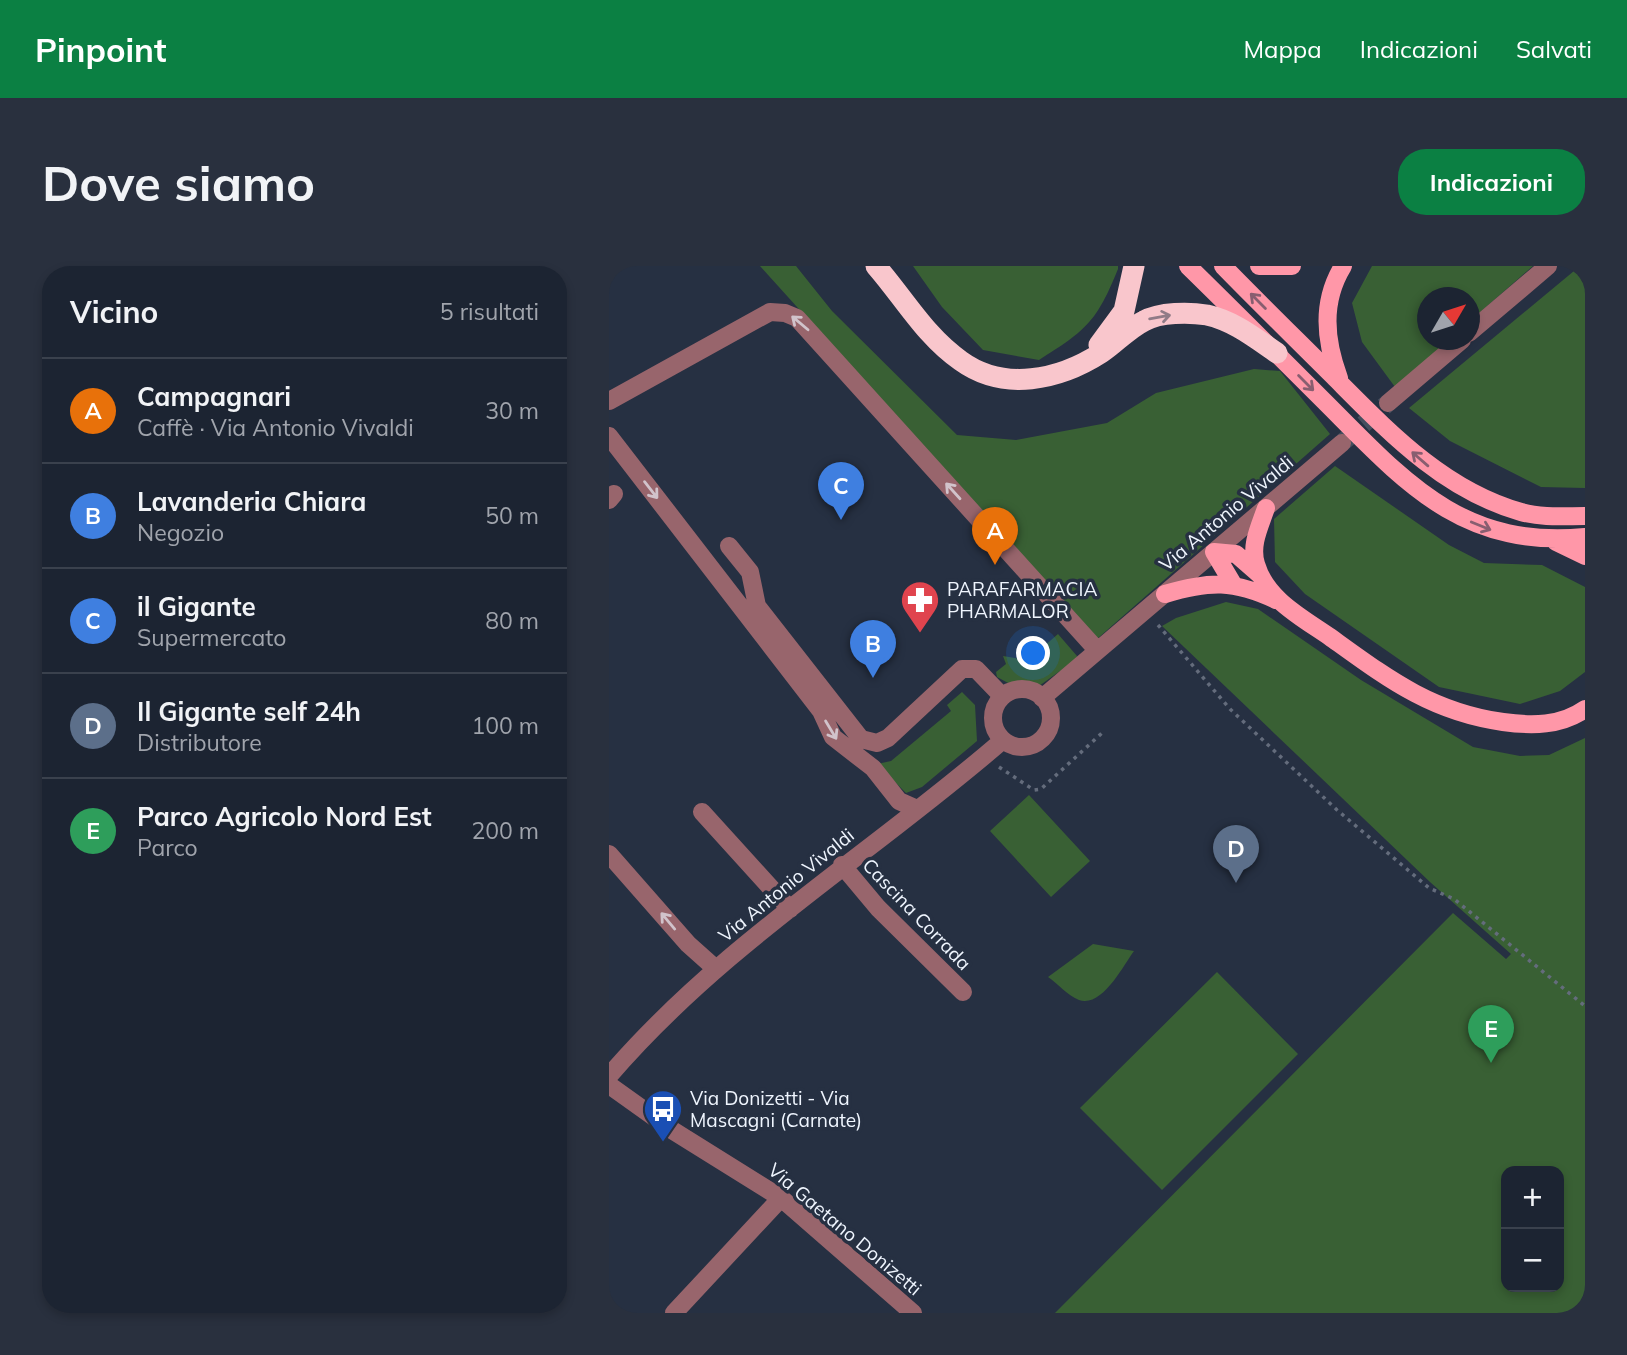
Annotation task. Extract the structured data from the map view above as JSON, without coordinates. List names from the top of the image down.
{
  "streets": {
    "street": ["Via Antonio Vivaldi", "Cascina Corrada", "Via Gaetano Donizetti"]
  },
  "crossings": [
    ["Via Antonio Vivaldi", "Cascina Corrada"]
  ],
  "places": {
    "pharmacy": ["PARAFARMACIA PHARMALOR"],
    "bus stop": ["Via Donizetti - Via Mascagni (Carnate)"]
  },
  "north": "top right",
  "page": {
    "header": "Pinpoint",
    "nav": ["Mappa", "Indicazioni", "Salvati"],
    "buttons": "Indicazioni",
    "title": "Dove siamo",
    "heading": ["Vicino", "5 risultati"],
    "list": [
      {
        "mark": "A",
        "name": "Campagnari",
        "note": "Caffè · Via Antonio Vivaldi",
        "value": "30 m"
      },
      {
        "mark": "B",
        "name": "Lavanderia Chiara",
        "note": "Negozio",
        "value": "50 m"
      },
      {
        "mark": "C",
        "name": "il Gigante",
        "note": "Supermercato",
        "value": "80 m"
      },
      {
        "mark": "D",
        "name": "Il Gigante self 24h",
        "note": "Distributore",
        "value": "100 m"
      },
      {
        "mark": "E",
        "name": "Parco Agricolo Nord Est",
        "note": "Parco",
        "value": "200 m"
      }
    ],
    "pins": [
      "C",
      "A",
      "B",
      "D",
      "E"
    ],
    "map_buttons": ["+", "−"]
  }
}
